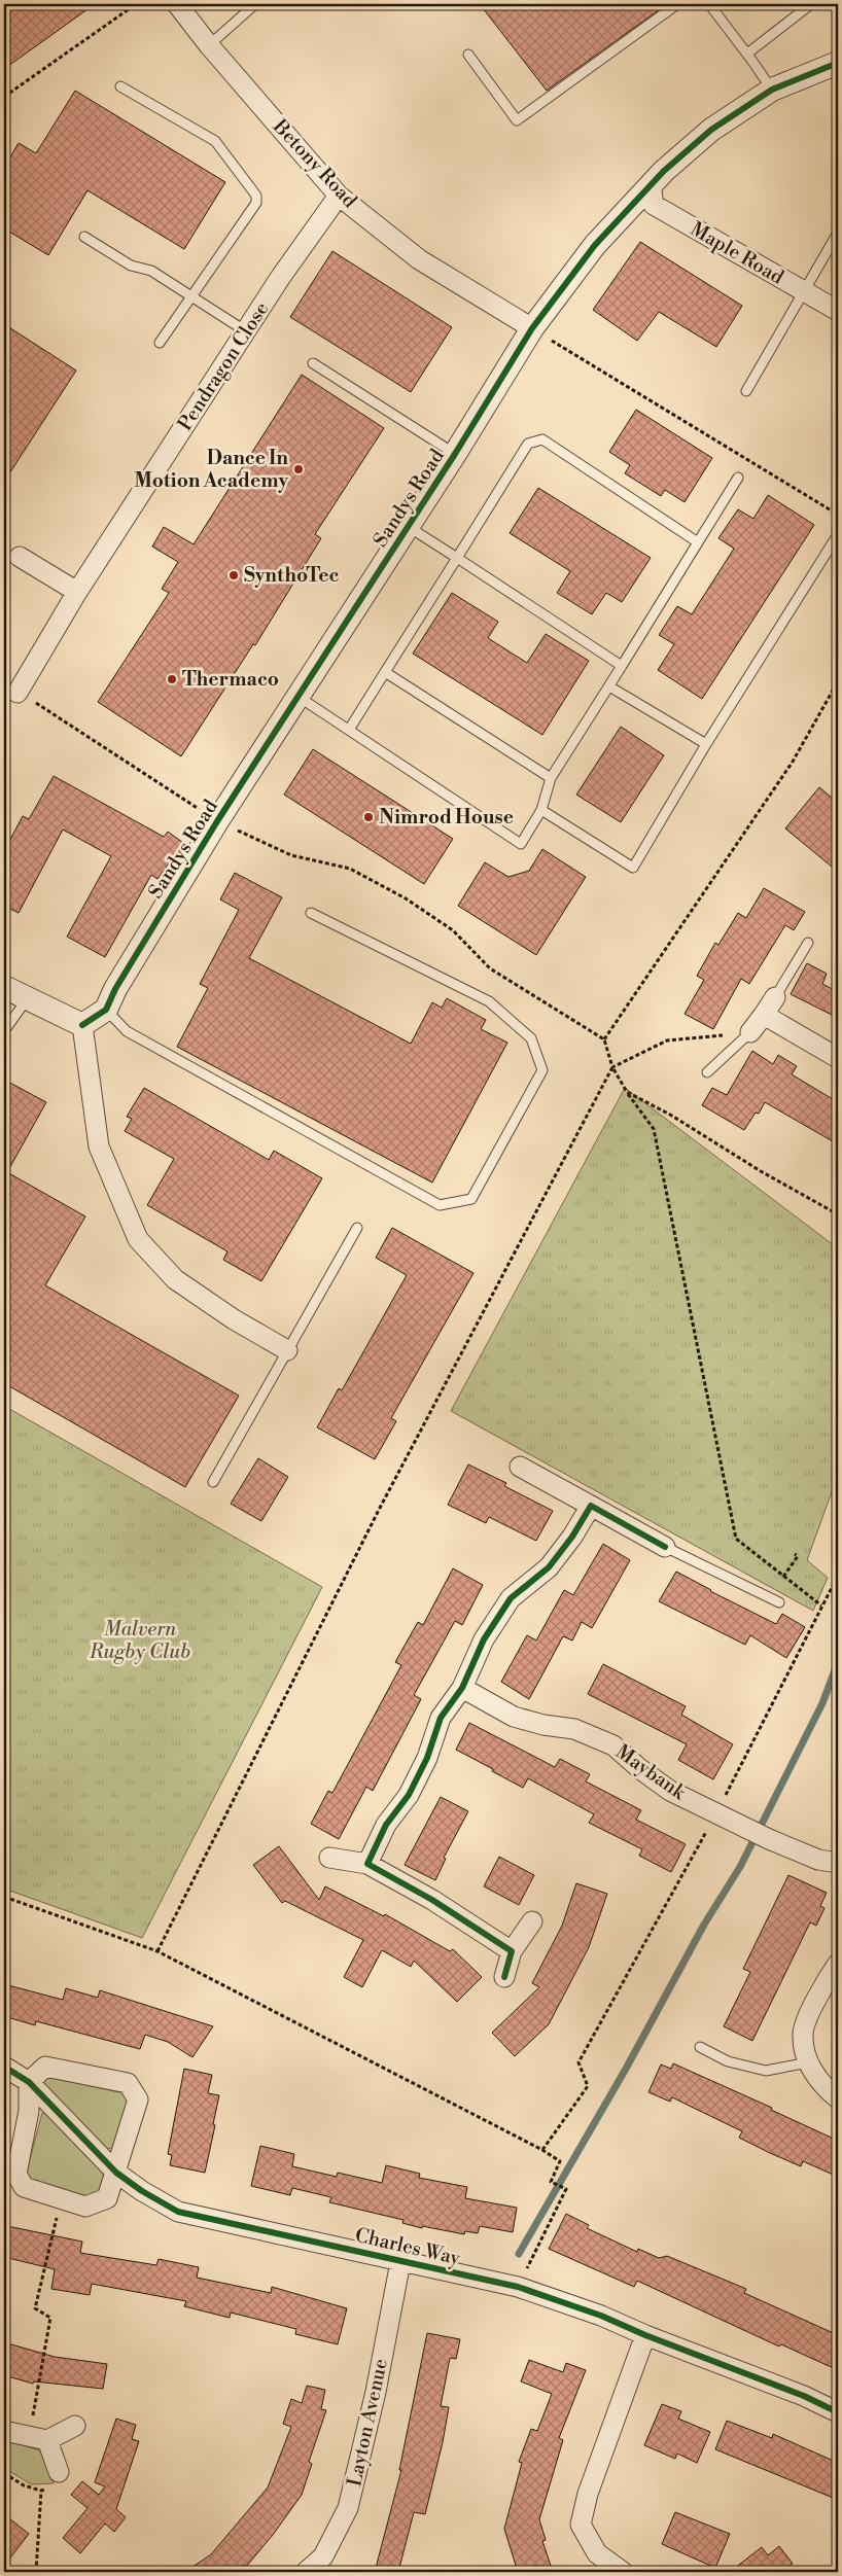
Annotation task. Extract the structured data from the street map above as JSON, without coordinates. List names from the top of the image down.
{
  "streets": {
    "street": [
      "Betony Road",
      "Maple Road",
      "Pendragon Close",
      "Sandys Road",
      "Maybank",
      "Charles Way",
      "Layton Avenue"
    ]
  },
  "crossings": [
    ["Betony Road", "Pendragon Close"],
    ["Betony Road", "Sandys Road"],
    ["Maple Road", "Sandys Road"],
    ["Charles Way", "Layton Avenue"]
  ],
  "parks": ["Malvern Rugby Club"],
  "places": [
    "Dance In Motion Academy",
    "SynthoTec",
    "Thermaco",
    "Nimrod House"
  ]
}
